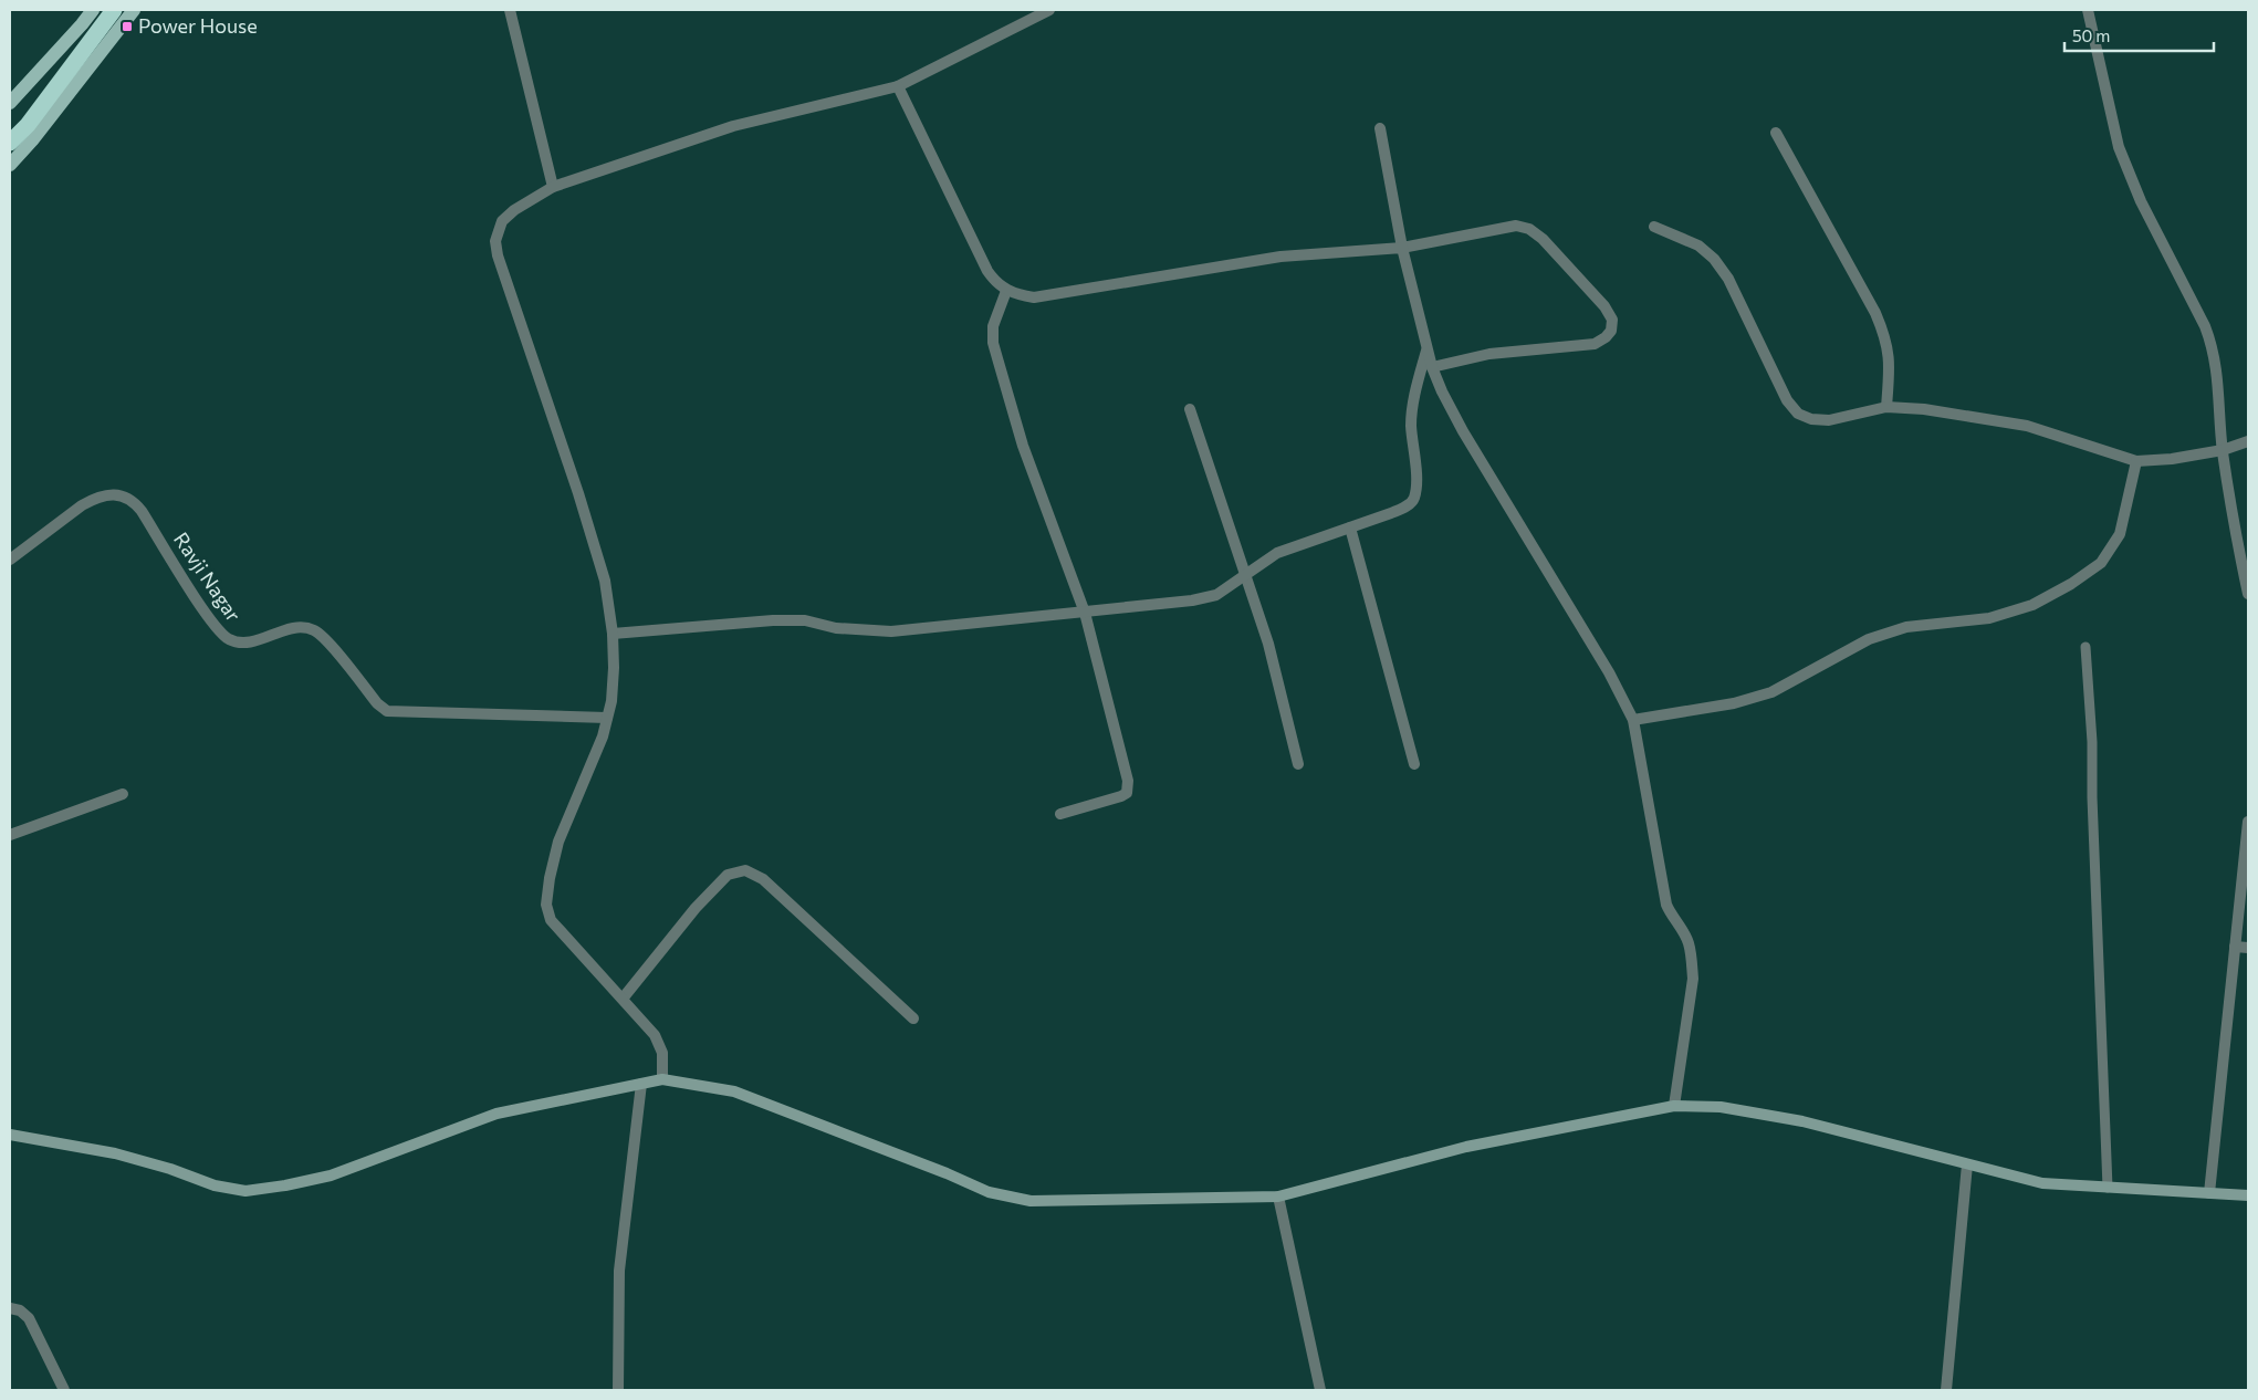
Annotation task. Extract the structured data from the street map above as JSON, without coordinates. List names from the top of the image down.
{
  "streets": {
    "street": ["Ravji Nagar"]
  },
  "places": {
    "transit": ["Power House"]
  },
  "scale_bar": "50 m"
}
